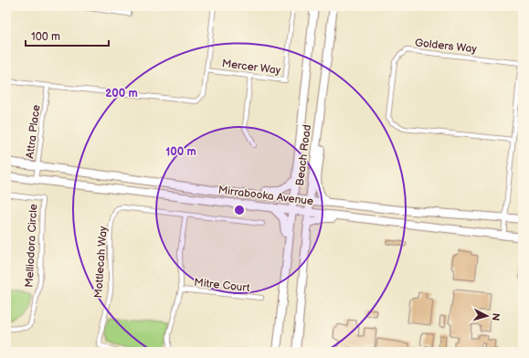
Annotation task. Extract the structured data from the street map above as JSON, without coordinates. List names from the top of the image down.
{
  "streets": {
    "main road": ["Beach Road", "Mirrabooka Avenue"],
    "street": [
      "Golders Way",
      "Mercer Way",
      "Attra Place",
      "Melliodora Circle",
      "Mottlecah Way",
      "Mitre Court"
    ]
  },
  "crossings": [
    ["Golders Way", "Mirrabooka Avenue"],
    ["Attra Place", "Mirrabooka Avenue"],
    ["Beach Road", "Mirrabooka Avenue"]
  ],
  "scale_bar": "100 m",
  "north": "right",
  "rings": ["200 m", "100 m"]
}
